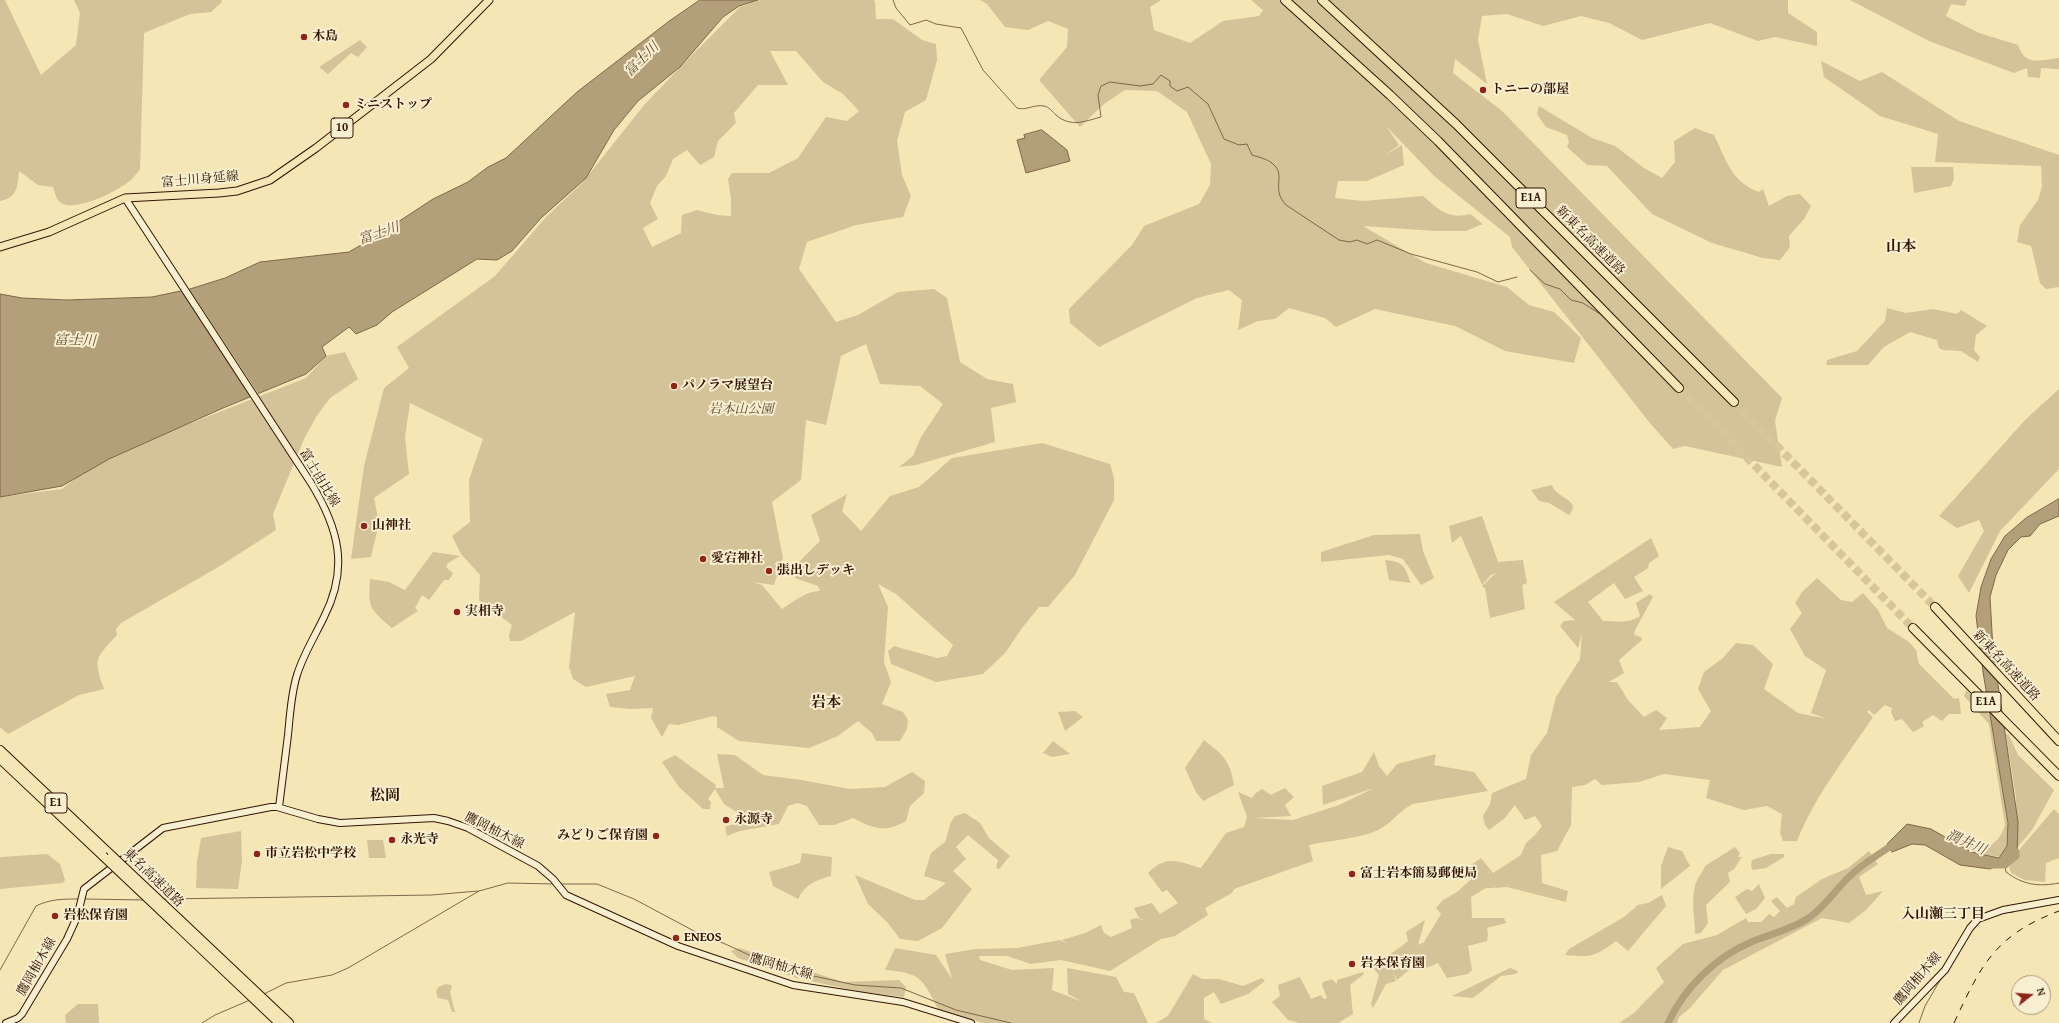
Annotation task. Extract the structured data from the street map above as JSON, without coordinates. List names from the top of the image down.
{
  "streets": {
    "highway": [
      "E1A",
      "新東名高速道路",
      "E1",
      "東名高速道路"
    ],
    "main road": [
      "10",
      "富士川身延線",
      "富士由比線",
      "鷹岡柚木線"
    ]
  },
  "crossings": [
    ["富士川身延線", "富士由比線"],
    ["富士由比線", "鷹岡柚木線"]
  ],
  "districts": [
    "山本",
    "岩本",
    "松岡",
    "入山瀬三丁目"
  ],
  "water": ["富士川", "潤井川"],
  "parks": ["岩本山公園"],
  "places": [
    "木島",
    "トニーの部屋",
    "ミニストップ",
    "パノラマ展望台",
    "山神社",
    "愛宕神社",
    "張出しデッキ",
    "実相寺",
    "永源寺",
    "みどりご保育園",
    "永光寺",
    "市立岩松中学校",
    "富士岩本簡易郵便局",
    "岩松保育園",
    "ENEOS",
    "岩本保育園"
  ],
  "north": "right"
}
